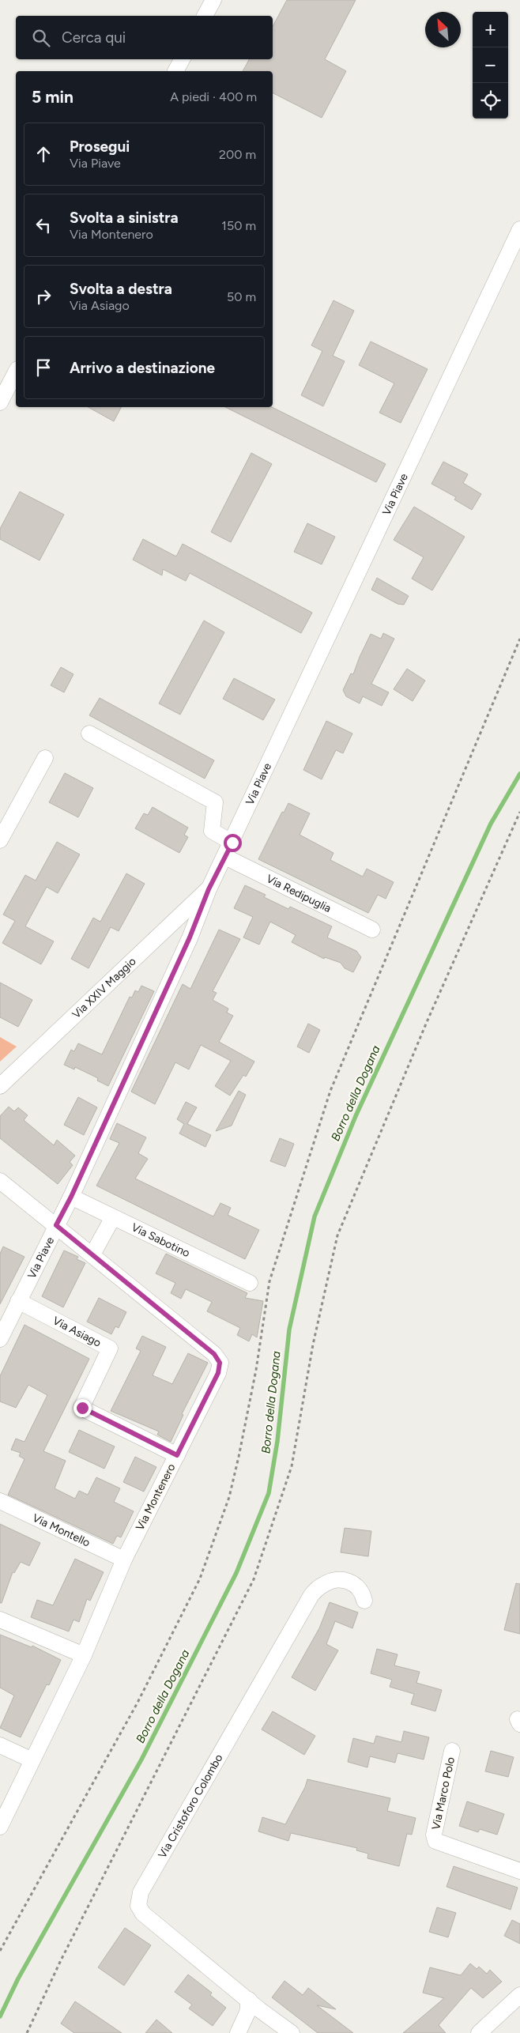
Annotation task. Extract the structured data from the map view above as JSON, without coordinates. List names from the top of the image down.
{
  "streets": {
    "street": [
      "Via Piave",
      "Via Redipuglia",
      "Via XXIV Maggio",
      "Via Sabotino",
      "Via Asiago",
      "Via Montenero",
      "Via Montello",
      "Via Marco Polo",
      "Via Cristoforo Colombo"
    ]
  },
  "crossings": [
    ["Via Piave", "Via Redipuglia"],
    ["Via Piave", "Via XXIV Maggio"],
    ["Via Piave", "Via Sabotino"],
    ["Via Piave", "Via Asiago"],
    ["Via Piave", "Via Montenero"],
    ["Via Asiago", "Via Montenero"],
    ["Via Montenero", "Via Montello"]
  ],
  "water": ["Borro della Dogana"],
  "north": "top left",
  "page": {
    "map_buttons": ["+", "−"],
    "search": "Cerca qui",
    "heading": ["5 min", "A piedi · 400 m"],
    "list": [
      ["Prosegui", "Via Piave", "200 m"],
      ["Svolta a sinistra", "Via Montenero", "150 m"],
      ["Svolta a destra", "Via Asiago", "50 m"],
      "Arrivo a destinazione"
    ]
  }
}
